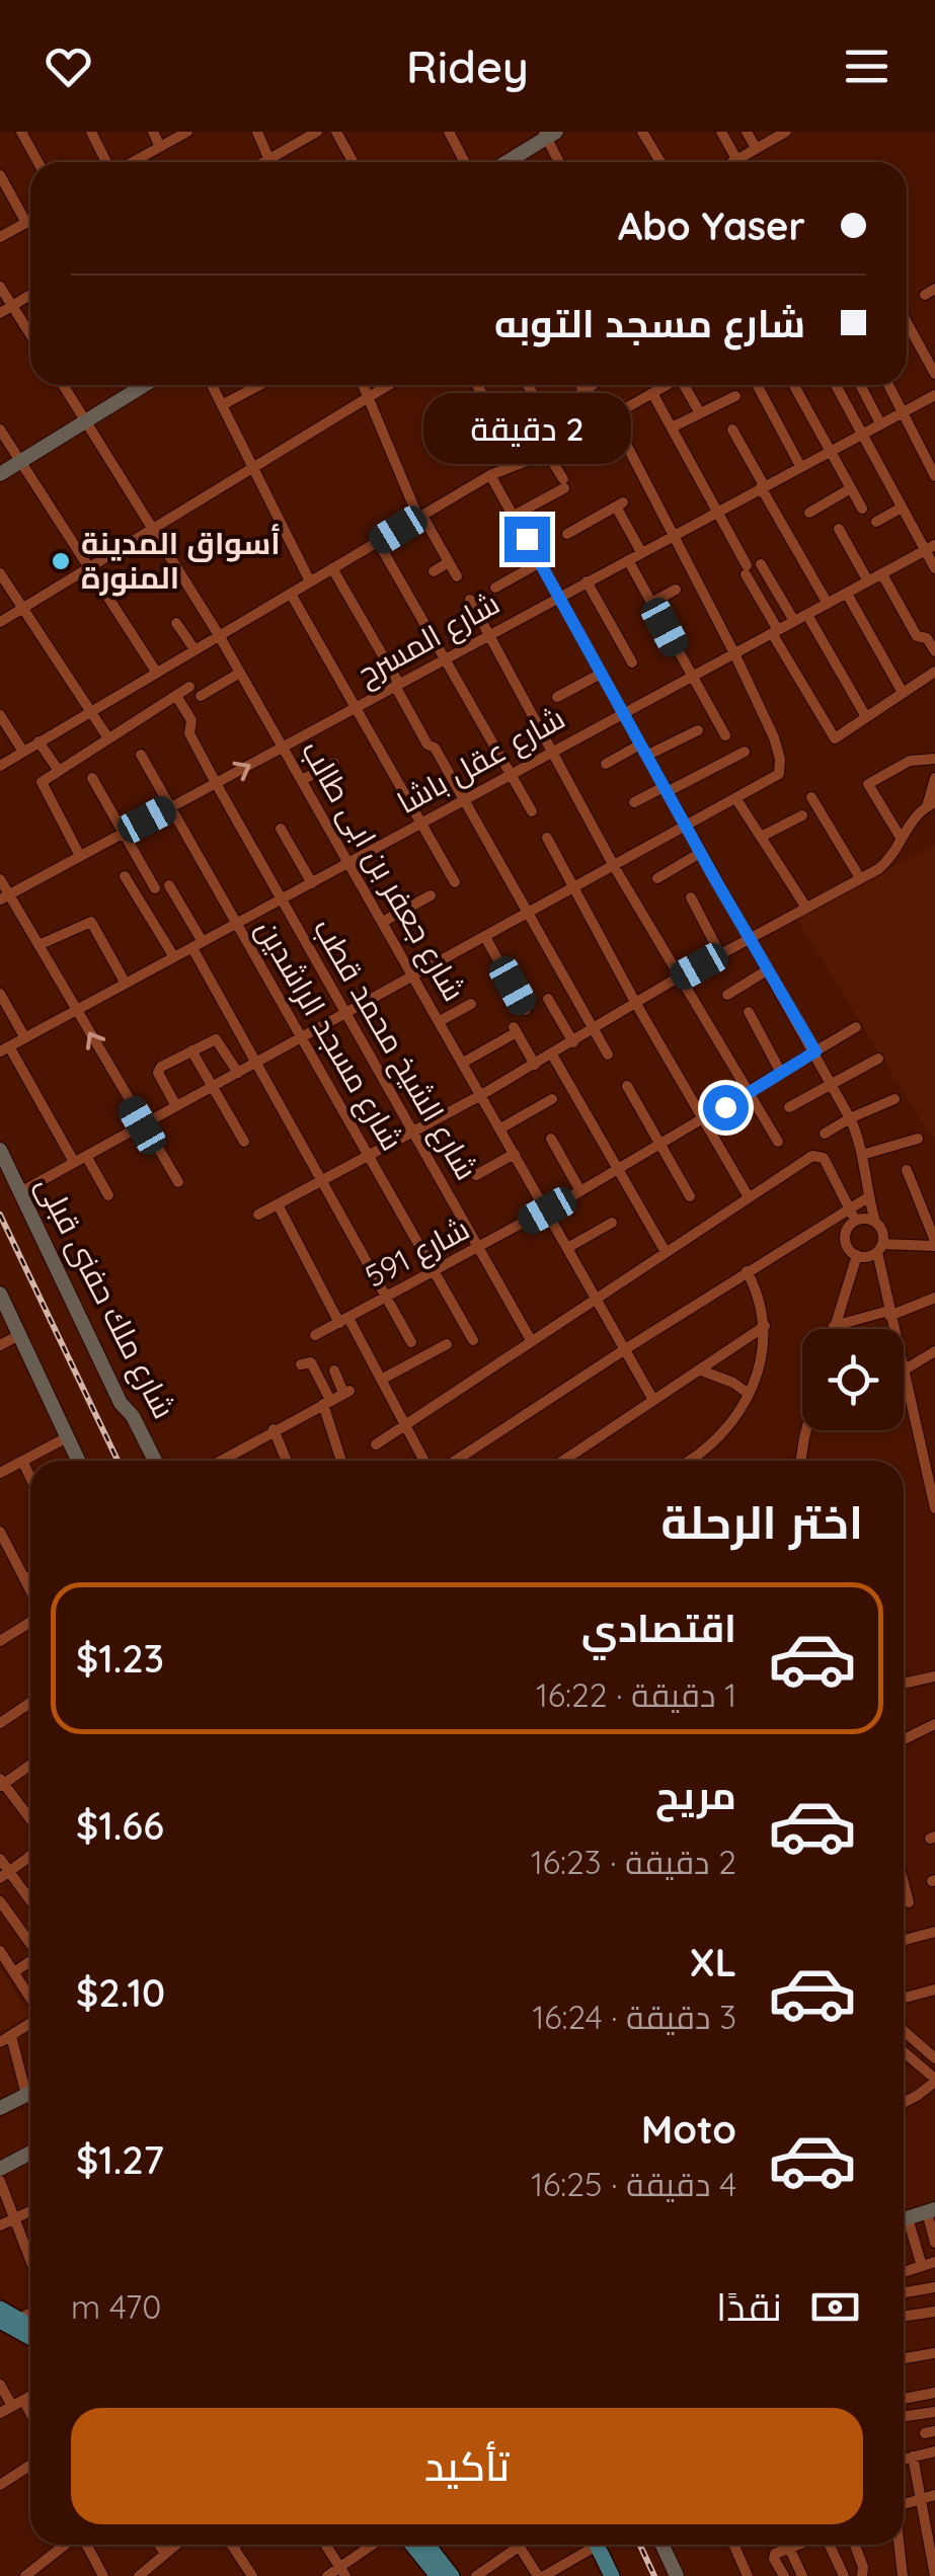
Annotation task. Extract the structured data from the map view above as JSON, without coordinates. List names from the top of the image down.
{
  "streets": {
    "street": [
      "شارع المسرح",
      "شارع عقل باشا",
      "شارع جعفر بن ابى طالب",
      "شارع مسجد الراشدين",
      "شارع الشيخ محمد قطب",
      "شارع 591",
      "شارع ملك حفنى قبلى"
    ]
  },
  "crossings": [
    ["شارع المسرح", "شارع جعفر بن ابى طالب"],
    ["شارع المسرح", "شارع مسجد الراشدين"],
    ["شارع المسرح", "شارع الشيخ محمد قطب"],
    ["شارع عقل باشا", "شارع جعفر بن ابى طالب"],
    ["شارع عقل باشا", "شارع مسجد الراشدين"],
    ["شارع عقل باشا", "شارع الشيخ محمد قطب"],
    ["شارع جعفر بن ابى طالب", "شارع 591"],
    ["شارع مسجد الراشدين", "شارع 591"],
    ["شارع الشيخ محمد قطب", "شارع 591"]
  ],
  "places": ["أسواق المدينة المنورة"],
  "page": {
    "header": "Ridey",
    "banner": ["Abo Yaser", "شارع مسجد التوبه"],
    "bubble": "2 دقيقة",
    "heading": "اختر الرحلة",
    "list": [
      {
        "name": "اقتصادي",
        "note": "1 دقيقة · 16:22",
        "value": "$1.23"
      },
      {
        "name": "مريح",
        "note": "2 دقيقة · 16:23",
        "value": "$1.66"
      },
      {
        "name": "XL",
        "note": "3 دقيقة · 16:24",
        "value": "$2.10"
      },
      {
        "name": "Moto",
        "note": "4 دقيقة · 16:25",
        "value": "$1.27"
      }
    ],
    "pay": ["نقدًا", "470 m"],
    "buttons": "تأكيد"
  }
}
